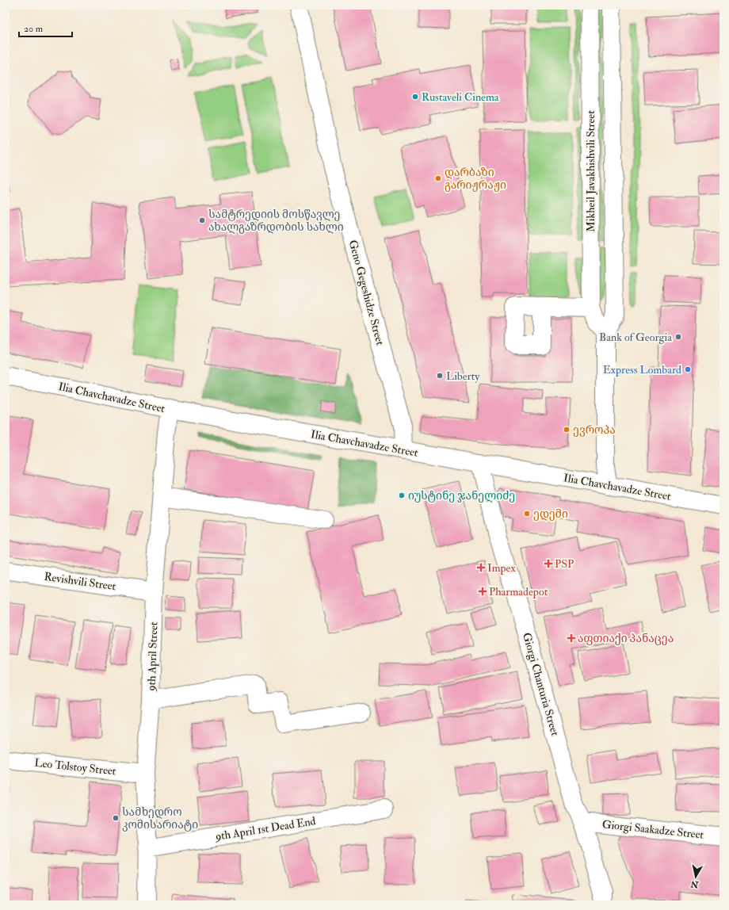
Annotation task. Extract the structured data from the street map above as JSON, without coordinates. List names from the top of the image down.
{
  "streets": {
    "street": [
      "Mikheil Javakhishvili Street",
      "Geno Gegeshidze Street",
      "Ilia Chavchavadze Street",
      "Revishvili Street",
      "9th April Street",
      "Giorgi Chanturia Street",
      "Leo Tolstoy Street",
      "9th April 1st Dead End",
      "Giorgi Saakadze Street"
    ]
  },
  "crossings": [
    ["Mikheil Javakhishvili Street", "Ilia Chavchavadze Street"],
    ["Geno Gegeshidze Street", "Ilia Chavchavadze Street"],
    ["Ilia Chavchavadze Street", "9th April Street"],
    ["Ilia Chavchavadze Street", "Giorgi Chanturia Street"],
    ["Revishvili Street", "9th April Street"],
    ["9th April Street", "Leo Tolstoy Street"],
    ["9th April Street", "9th April 1st Dead End"],
    ["Giorgi Chanturia Street", "Giorgi Saakadze Street"]
  ],
  "places": {
    "other": [
      "Rustaveli Cinema",
      "დარბაზი გარიჟრაჟი",
      "სამტრედიის მოსწავლე ახალგაზრდობის სახლი",
      "Bank of Georgia",
      "Express Lombard",
      "Liberty",
      "ევროპა",
      "იუსტინე ჯანელიძე",
      "ედემი",
      "სამხედრო კომისარიატი"
    ],
    "health": [
      "PSP",
      "Impex",
      "Pharmadepot",
      "აფთიაქი პანაცეა"
    ]
  },
  "scale_bar": "20 m",
  "north": "bottom"
}
